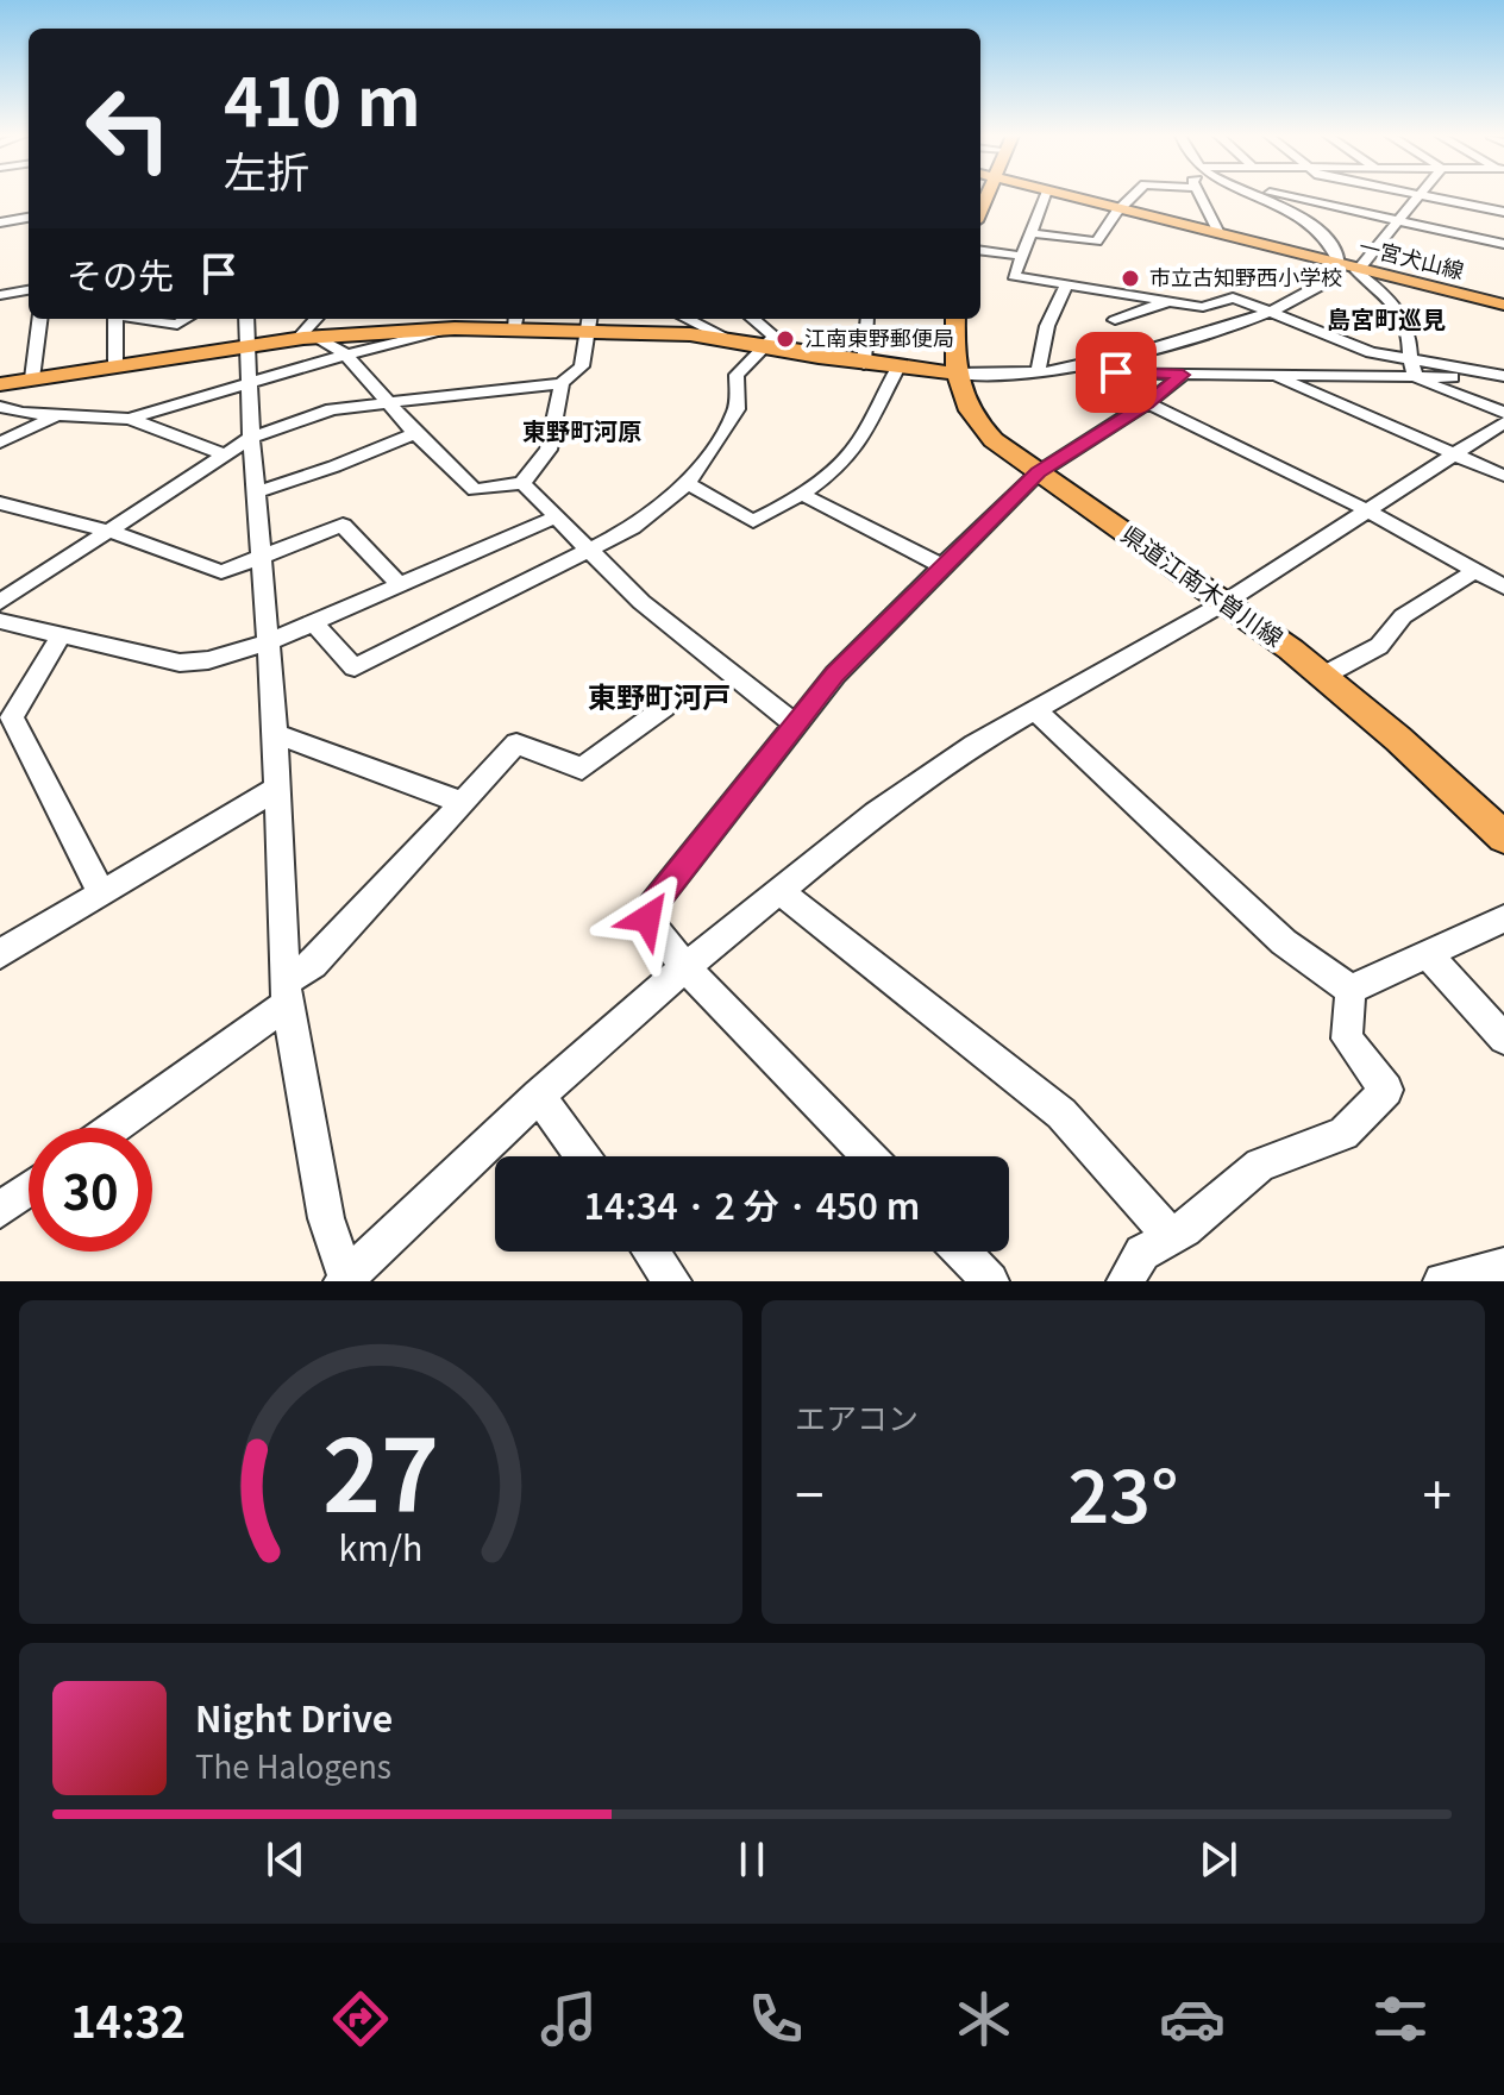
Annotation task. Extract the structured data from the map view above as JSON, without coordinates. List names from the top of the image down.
{
  "streets": {
    "main road": ["一宮犬山線", "県道江南木曽川線"]
  },
  "districts": ["島宮町巡見", "東野町河原", "東野町河戸"],
  "places": ["市立古知野西小学校", "江南東野郵便局"],
  "page": {
    "turn": ["410 m", "左折"],
    "then": "その先",
    "limit": "30",
    "trip": "14:34 · 2 分 · 450 m",
    "tile": "エアコン",
    "heat": ["−", "23°", "+"],
    "song": ["Night Drive", "The Halogens"],
    "tabs": "14:32",
    "gauge": ["27", "km/h"]
  }
}
